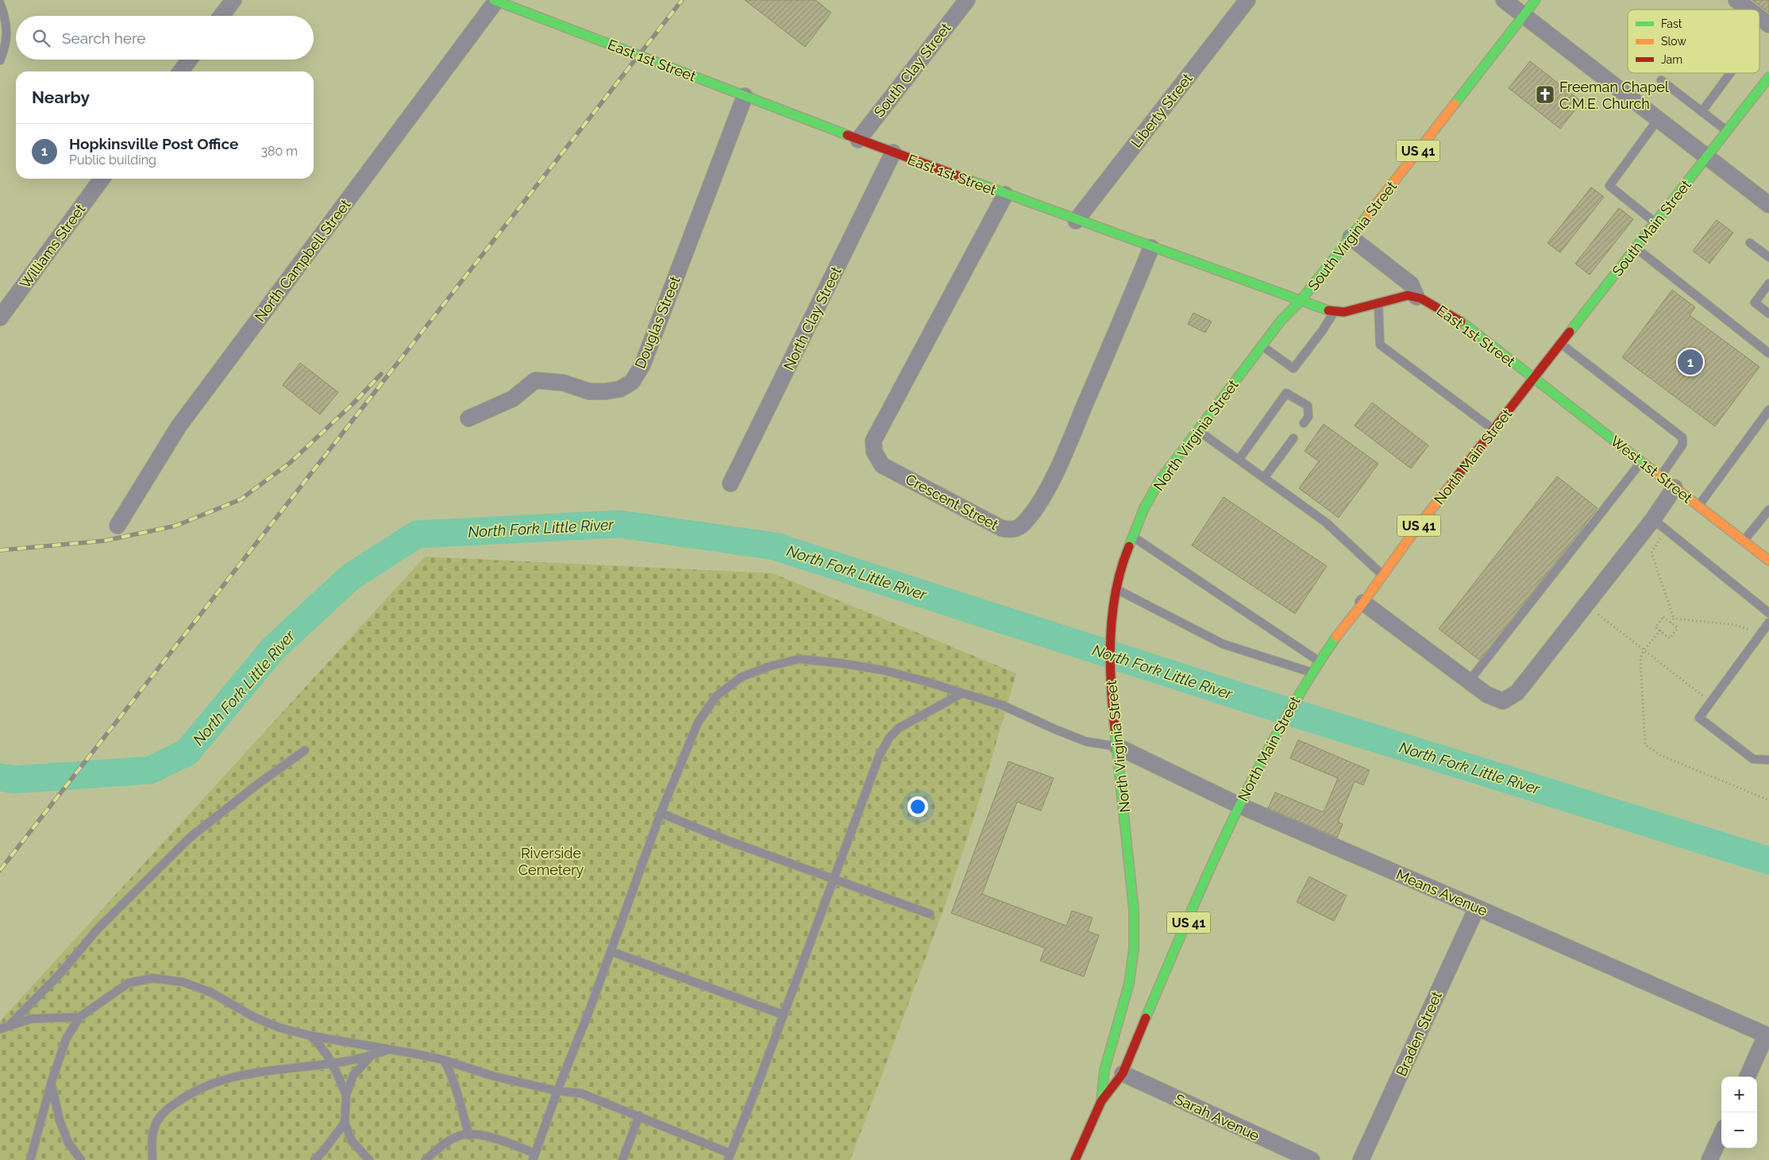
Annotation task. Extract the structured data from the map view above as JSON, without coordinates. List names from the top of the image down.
{
  "streets": {
    "main road": [
      "East 1st Street",
      "US 41",
      "South Main Street",
      "South Virginia Street",
      "North Virginia Street",
      "North Main Street",
      "West 1st Street"
    ],
    "street": [
      "South Clay Street",
      "Liberty Street",
      "Williams Street",
      "North Campbell Street",
      "North Clay Street",
      "Douglas Street",
      "Crescent Street",
      "Means Avenue",
      "Braden Street",
      "Sarah Avenue"
    ]
  },
  "crossings": [
    ["East 1st Street", "South Clay Street"],
    ["East 1st Street", "Liberty Street"],
    ["East 1st Street", "South Main Street"],
    ["East 1st Street", "South Virginia Street"],
    ["East 1st Street", "North Campbell Street"],
    ["East 1st Street", "North Clay Street"],
    ["East 1st Street", "Douglas Street"],
    ["East 1st Street", "North Virginia Street"],
    ["East 1st Street", "North Main Street"],
    ["East 1st Street", "West 1st Street"],
    ["East 1st Street", "Crescent Street"],
    ["South Main Street", "North Main Street"],
    ["South Main Street", "West 1st Street"],
    ["South Virginia Street", "North Virginia Street"],
    ["North Virginia Street", "North Main Street"],
    ["North Virginia Street", "Means Avenue"],
    ["North Main Street", "West 1st Street"],
    ["North Main Street", "Means Avenue"],
    ["North Main Street", "Sarah Avenue"],
    ["Means Avenue", "Braden Street"]
  ],
  "water": ["North Fork Little River"],
  "parks": ["Riverside Cemetery"],
  "places": {
    "church": ["Freeman Chapel C.M.E. Church"]
  },
  "legend": ["Fast", "Slow", "Jam"],
  "page": {
    "search": "Search here",
    "heading": "Nearby",
    "list": [
      {
        "mark": "1",
        "name": "Hopkinsville Post Office",
        "note": "Public building",
        "value": "380 m"
      }
    ],
    "pins": "1",
    "map_buttons": ["+", "−"]
  }
}
